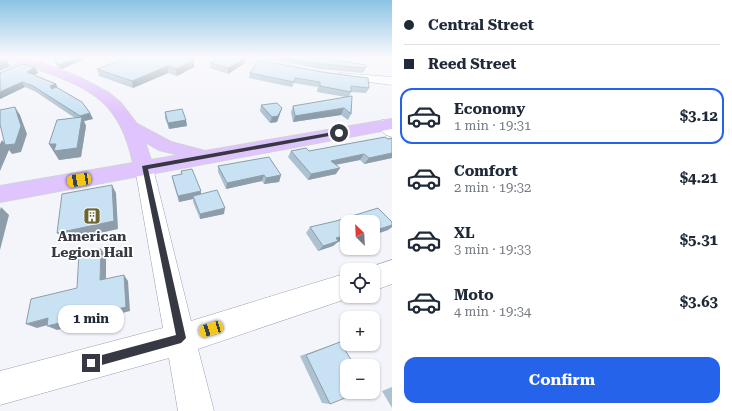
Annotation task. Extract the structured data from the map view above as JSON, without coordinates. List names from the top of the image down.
{
  "places": {
    "building": ["American Legion Hall"]
  },
  "north": "top left",
  "page": {
    "banner": ["Central Street", "Reed Street"],
    "list": [
      {
        "name": "Economy",
        "note": "1 min · 19:31",
        "value": "$3.12"
      },
      {
        "name": "Comfort",
        "note": "2 min · 19:32",
        "value": "$4.21"
      },
      {
        "name": "XL",
        "note": "3 min · 19:33",
        "value": "$5.31"
      },
      {
        "name": "Moto",
        "note": "4 min · 19:34",
        "value": "$3.63"
      }
    ],
    "map_buttons": ["+", "−"],
    "bubble": "1 min",
    "buttons": "Confirm"
  }
}
